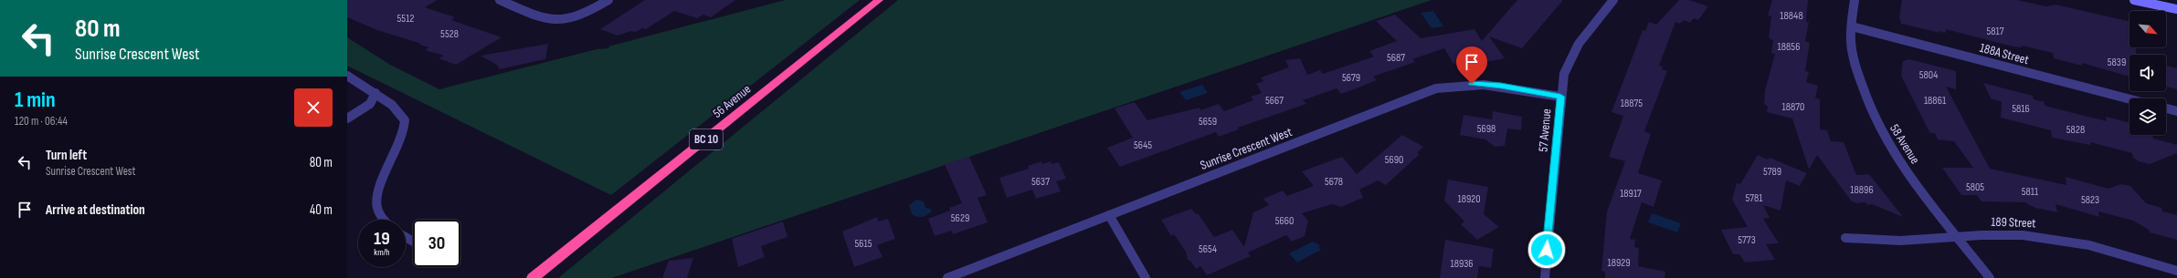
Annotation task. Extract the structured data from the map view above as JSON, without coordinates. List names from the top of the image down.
{
  "streets": {
    "highway": ["56 Avenue", "BC 10"],
    "street": [
      "188A Street",
      "57 Avenue",
      "58 Avenue",
      "Sunrise Crescent West",
      "189 Street"
    ]
  },
  "crossings": [
    ["188A Street", "58 Avenue"],
    ["57 Avenue", "Sunrise Crescent West"],
    ["58 Avenue", "189 Street"]
  ],
  "house_numbers": [
    "18848",
    "5512",
    "5817",
    "5528",
    "18856",
    "5687",
    "5839",
    "5804",
    "5679",
    "5667",
    "18861",
    "18875",
    "18870",
    "5816",
    "5659",
    "5698",
    "5828",
    "5645",
    "5690",
    "5789",
    "5637",
    "5678",
    "5805",
    "18896",
    "5811",
    "18917",
    "5781",
    "18920",
    "5823",
    "5629",
    "5660",
    "5773",
    "5615",
    "5654",
    "18929",
    "18936"
  ],
  "north": "bottom right",
  "page": {
    "turn": ["80 m", "Sunrise Crescent West"],
    "heading": ["1 min", "120 m · 06:44"],
    "list": [
      {
        "name": "Turn left",
        "note": "Sunrise Crescent West",
        "value": "80 m"
      },
      {
        "name": "Arrive at destination",
        "value": "40 m"
      }
    ],
    "speed": "19 km/h",
    "limit": "30"
  }
}
